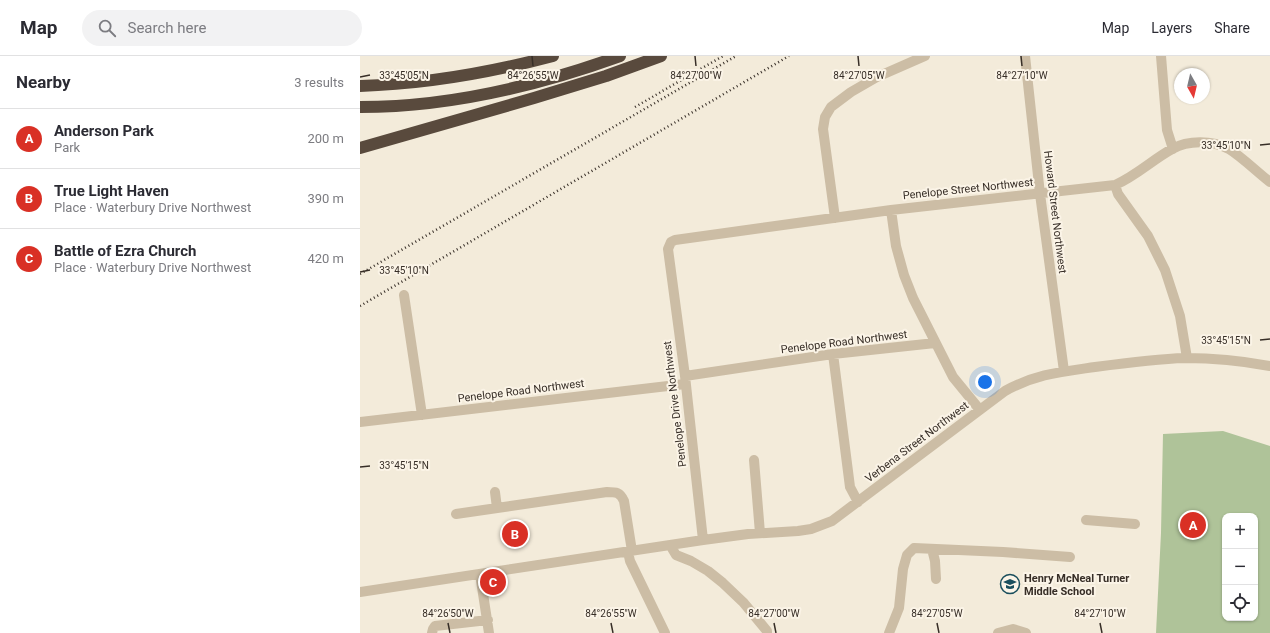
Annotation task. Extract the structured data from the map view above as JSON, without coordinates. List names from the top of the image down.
{
  "streets": {
    "street": [
      "Penelope Street Northwest",
      "Howard Street Northwest",
      "Penelope Road Northwest",
      "Penelope Drive Northwest",
      "Verbena Street Northwest"
    ]
  },
  "crossings": [
    ["Penelope Street Northwest", "Howard Street Northwest"],
    ["Penelope Street Northwest", "Penelope Drive Northwest"],
    ["Howard Street Northwest", "Verbena Street Northwest"],
    ["Penelope Road Northwest", "Penelope Drive Northwest"],
    ["Penelope Drive Northwest", "Verbena Street Northwest"]
  ],
  "places": {
    "school or university": ["Henry McNeal Turner Middle School"]
  },
  "north": "bottom",
  "page": {
    "header": "Map",
    "search": "Search here",
    "nav": ["Map", "Layers", "Share"],
    "heading": ["Nearby", "3 results"],
    "list": [
      {
        "mark": "A",
        "name": "Anderson Park",
        "note": "Park",
        "value": "200 m"
      },
      {
        "mark": "B",
        "name": "True Light Haven",
        "note": "Place · Waterbury Drive Northwest",
        "value": "390 m"
      },
      {
        "mark": "C",
        "name": "Battle of Ezra Church",
        "note": "Place · Waterbury Drive Northwest",
        "value": "420 m"
      }
    ],
    "pins": ["A", "B", "C"],
    "map_buttons": ["+", "−"]
  },
  "coordinates": [
    "33°45'05\"N",
    "84°26'55\"W",
    "84°27'00\"W",
    "84°27'05\"W",
    "84°27'10\"W",
    "33°45'10\"N",
    "33°45'15\"N",
    "84°26'50\"W"
  ]
}
